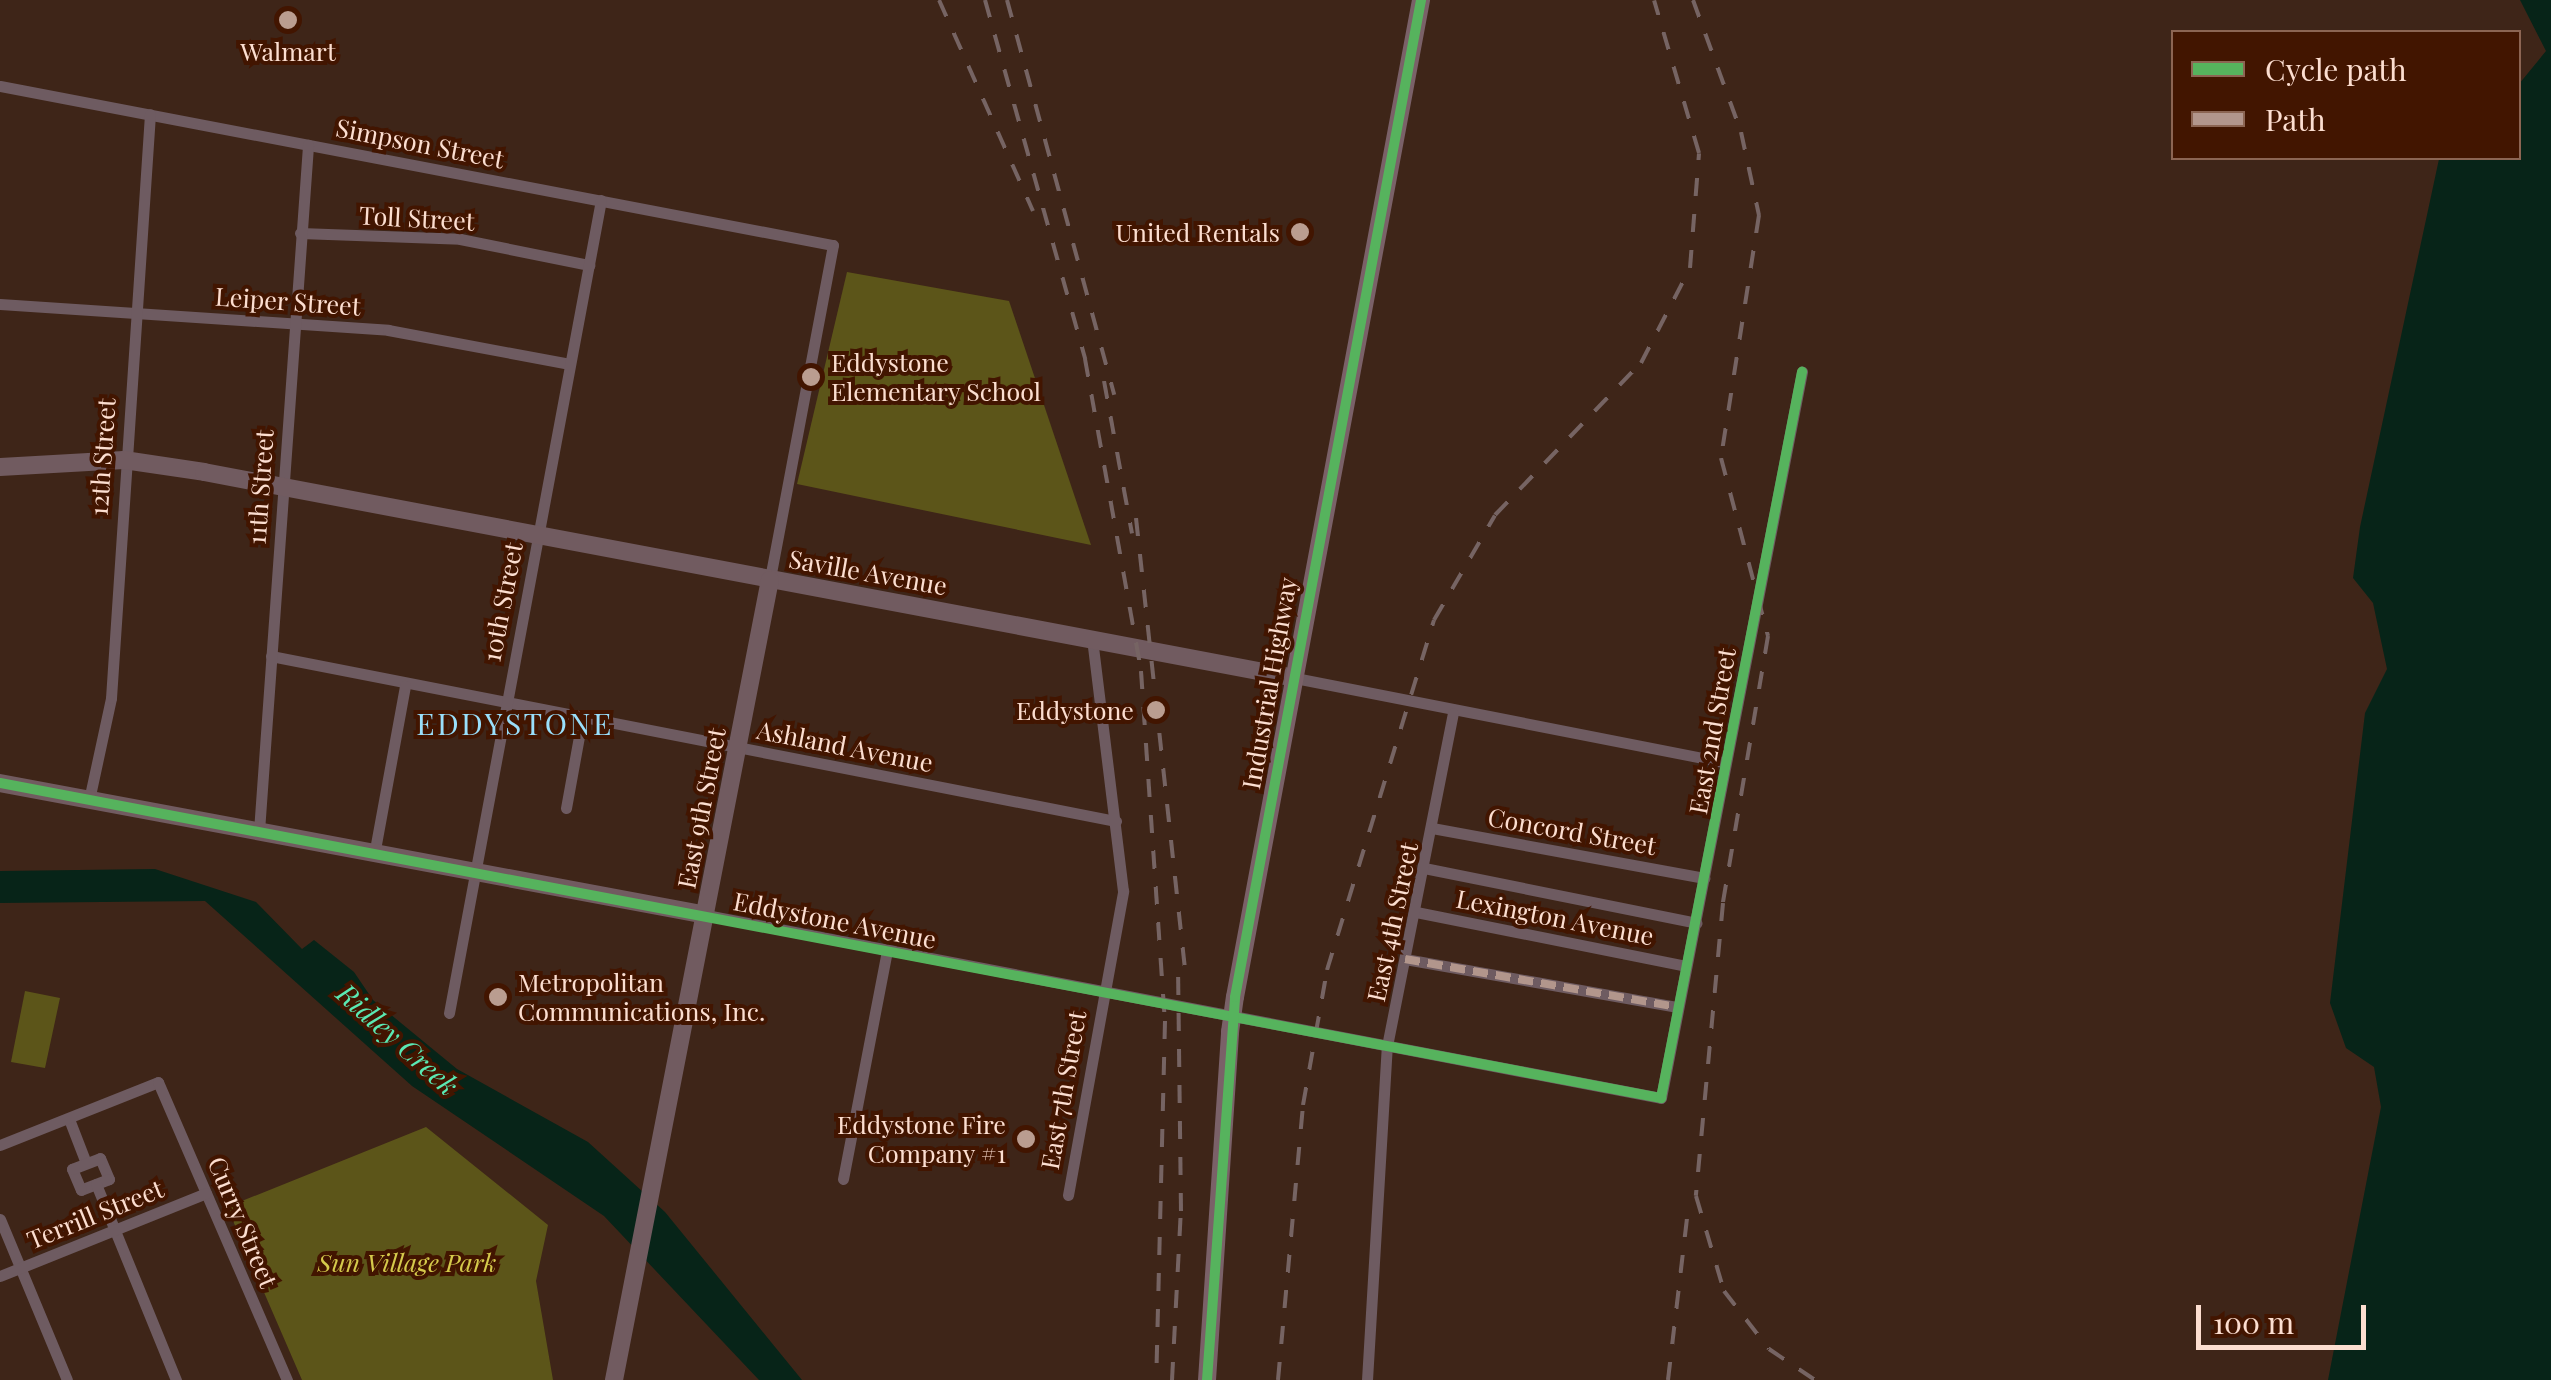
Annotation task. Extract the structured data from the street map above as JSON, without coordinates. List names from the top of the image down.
{
  "streets": {
    "main road": ["Industrial Highway"],
    "street": [
      "Simpson Street",
      "Toll Street",
      "Leiper Street",
      "12th Street",
      "11th Street",
      "Saville Avenue",
      "10th Street",
      "East 2nd Street",
      "Ashland Avenue",
      "East 9th Street",
      "Concord Street",
      "Lexington Avenue",
      "Eddystone Avenue",
      "East 4th Street",
      "East 7th Street",
      "Terrill Street",
      "Curry Street"
    ]
  },
  "crossings": [
    ["Simpson Street", "12th Street"],
    ["Simpson Street", "11th Street"],
    ["Simpson Street", "10th Street"],
    ["Simpson Street", "East 9th Street"],
    ["Toll Street", "11th Street"],
    ["Toll Street", "10th Street"],
    ["Leiper Street", "12th Street"],
    ["Leiper Street", "11th Street"],
    ["Leiper Street", "10th Street"],
    ["12th Street", "Saville Avenue"],
    ["12th Street", "Eddystone Avenue"],
    ["11th Street", "Saville Avenue"],
    ["11th Street", "Ashland Avenue"],
    ["11th Street", "Eddystone Avenue"],
    ["Saville Avenue", "10th Street"],
    ["Saville Avenue", "Industrial Highway"],
    ["Saville Avenue", "East 2nd Street"],
    ["Saville Avenue", "East 9th Street"],
    ["Saville Avenue", "East 4th Street"],
    ["Saville Avenue", "East 7th Street"],
    ["10th Street", "Ashland Avenue"],
    ["10th Street", "Eddystone Avenue"],
    ["East 2nd Street", "Concord Street"],
    ["East 2nd Street", "Lexington Avenue"],
    ["East 2nd Street", "Eddystone Avenue"],
    ["Ashland Avenue", "East 9th Street"],
    ["Ashland Avenue", "East 7th Street"],
    ["East 9th Street", "Eddystone Avenue"],
    ["Concord Street", "East 4th Street"],
    ["Lexington Avenue", "East 4th Street"],
    ["Eddystone Avenue", "East 4th Street"],
    ["Eddystone Avenue", "East 7th Street"],
    ["Terrill Street", "Curry Street"]
  ],
  "districts": ["EDDYSTONE"],
  "water": ["Ridley Creek"],
  "parks": ["Sun Village Park"],
  "places": [
    "Walmart",
    "United Rentals",
    "Eddystone Elementary School",
    "Eddystone",
    "Metropolitan Communications, Inc.",
    "Eddystone Fire Company #1"
  ],
  "legend": ["Cycle path", "Path"],
  "scale_bar": "100 m"
}
